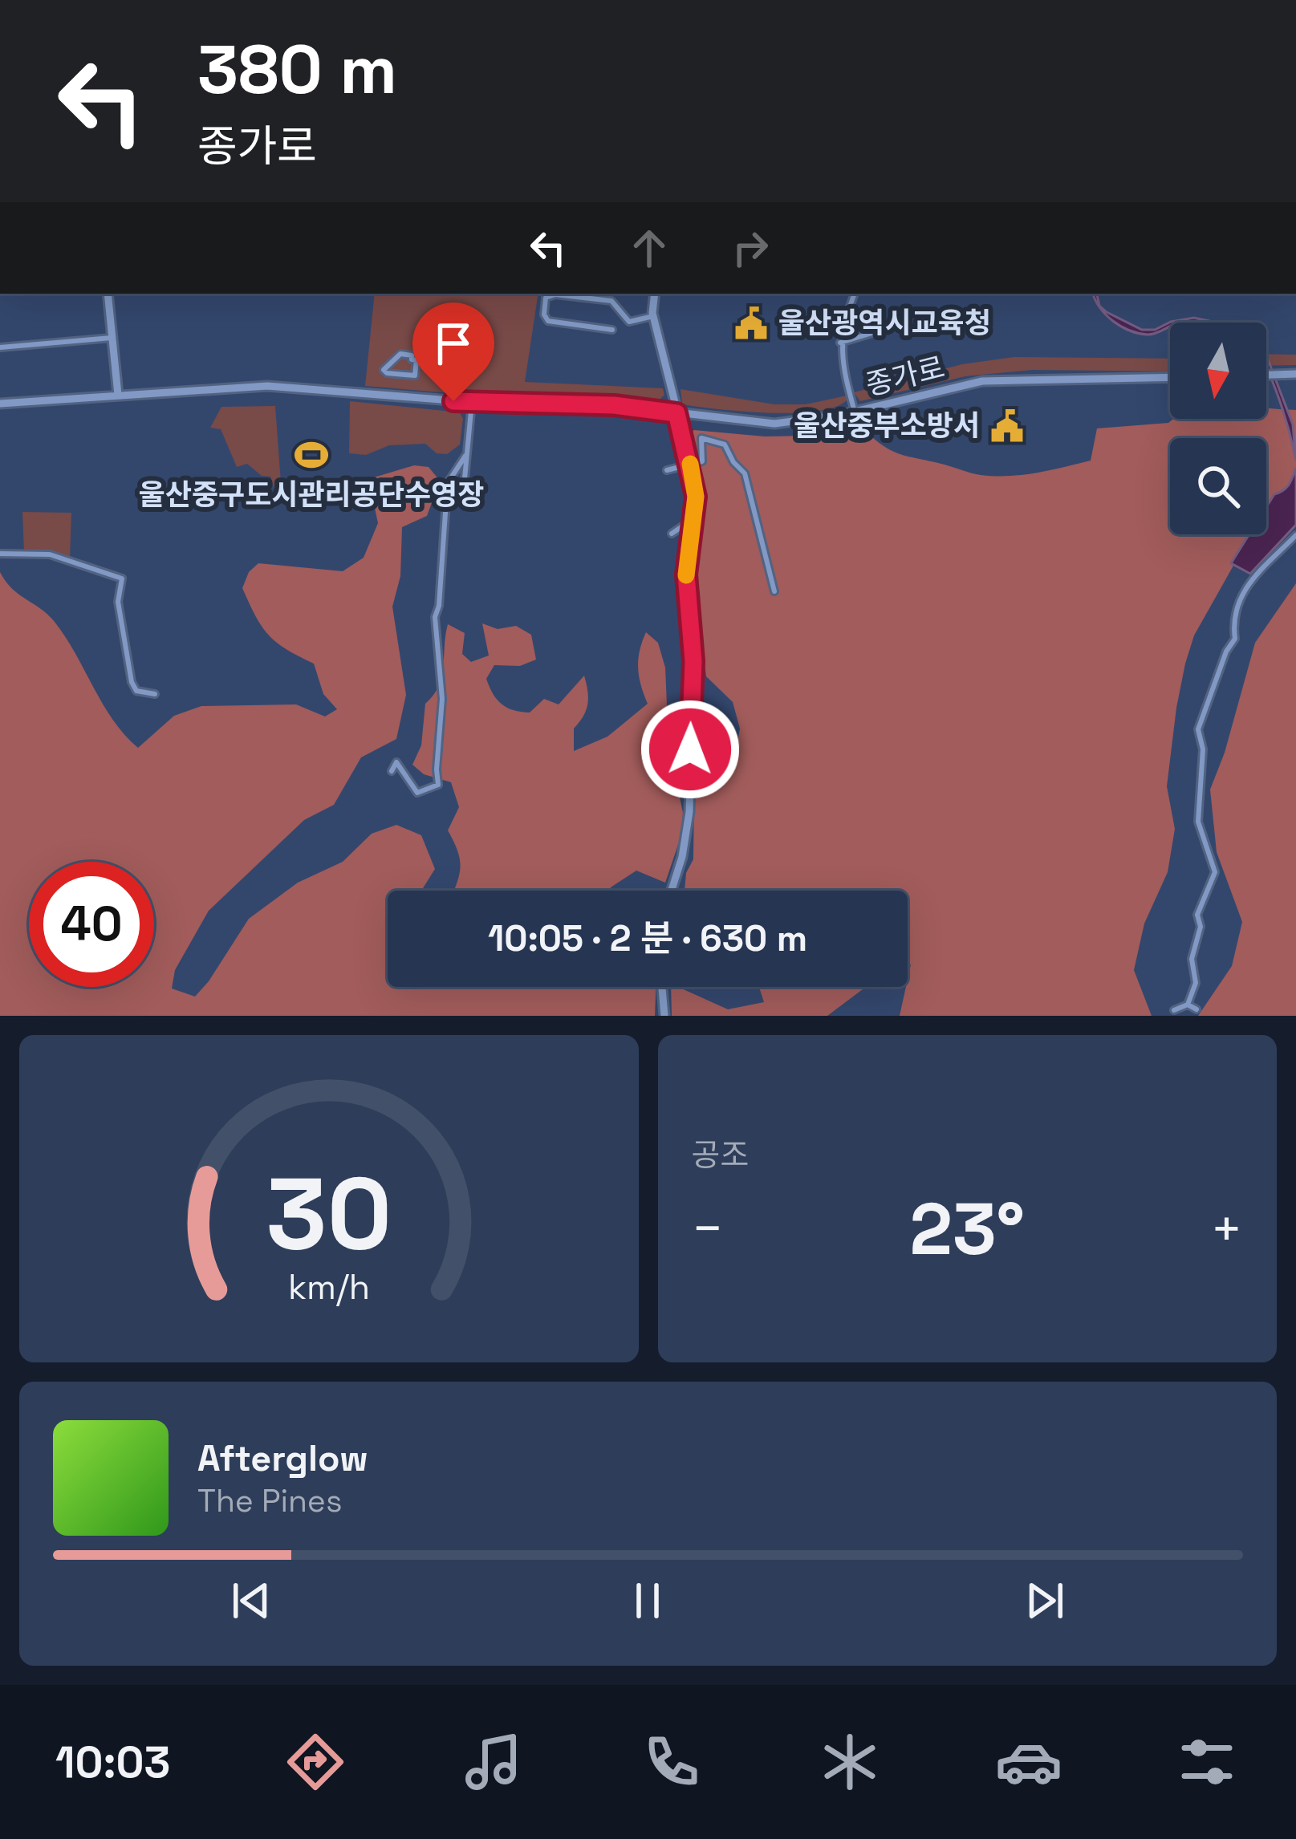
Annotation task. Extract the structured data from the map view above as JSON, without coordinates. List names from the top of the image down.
{
  "streets": {
    "main road": ["종가로"]
  },
  "places": {
    "public building": ["울산광역시교육청", "울산중부소방서"],
    "sports": ["울산중구도시관리공단수영장"]
  },
  "north": "bottom",
  "page": {
    "turn": ["380 m", "종가로"],
    "limit": "40",
    "trip": "10:05 · 2 분 · 630 m",
    "tile": "공조",
    "heat": ["−", "23°", "+"],
    "song": ["Afterglow", "The Pines"],
    "tabs": "10:03",
    "gauge": ["30", "km/h"]
  }
}
